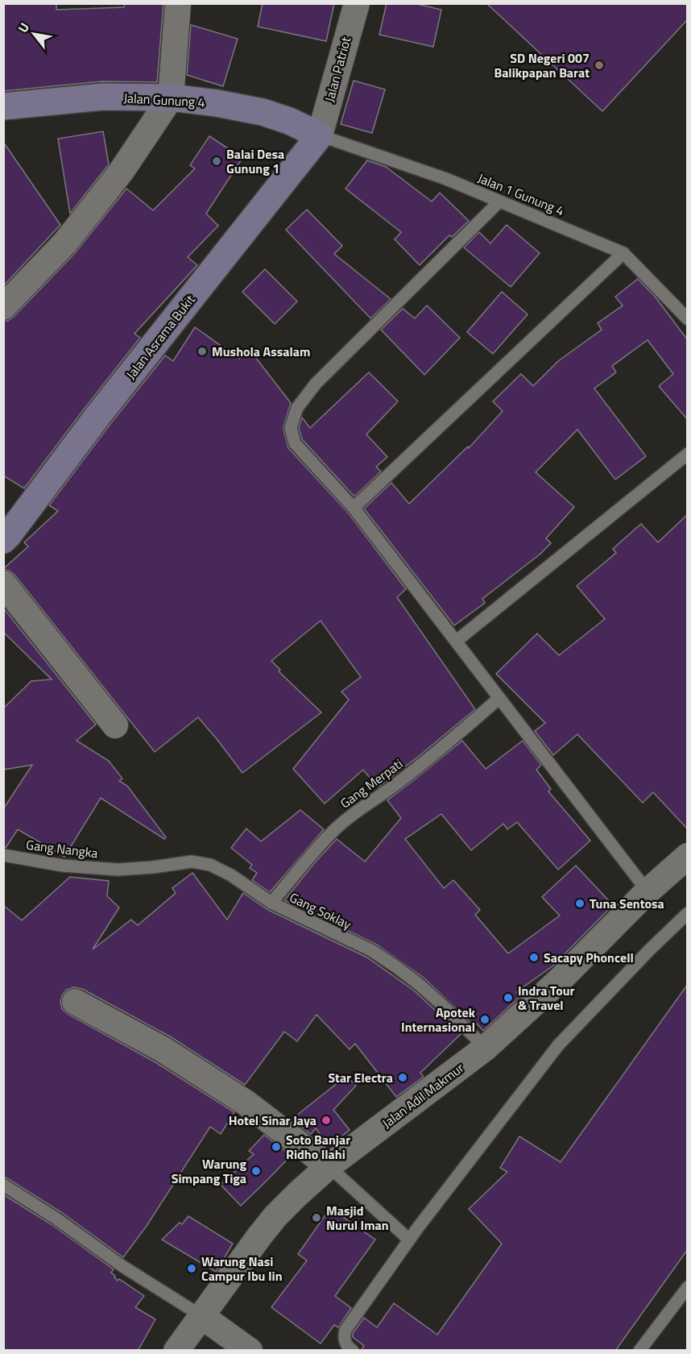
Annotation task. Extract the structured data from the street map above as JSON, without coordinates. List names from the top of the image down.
{
  "streets": {
    "street": [
      "Jalan Patriot",
      "Jalan Gunung 4",
      "Jalan Asrama Bukit",
      "Jalan Adil Makmur"
    ],
    "lane": [
      "Jalan 1 Gunung 4",
      "Gang Merpati",
      "Gang Nangka",
      "Gang Soklay"
    ]
  },
  "crossings": [
    ["Jalan Patriot", "Jalan Gunung 4"],
    ["Jalan Patriot", "Jalan 1 Gunung 4"],
    ["Jalan Patriot", "Jalan Asrama Bukit"],
    ["Jalan Gunung 4", "Jalan 1 Gunung 4"],
    ["Jalan Gunung 4", "Jalan Asrama Bukit"],
    ["Jalan 1 Gunung 4", "Jalan Asrama Bukit"],
    ["Gang Merpati", "Gang Soklay"],
    ["Gang Nangka", "Gang Soklay"],
    ["Gang Soklay", "Jalan Adil Makmur"]
  ],
  "places": [
    "SD Negeri 007 Balikpapan Barat",
    "Balai Desa Gunung 1",
    "Mushola Assalam",
    "Tuna Sentosa",
    "Sacapy Phoncell",
    "Indra Tour & Travel",
    "Apotek Internasional",
    "Star Electra",
    "Hotel Sinar Jaya",
    "Soto Banjar Ridho Ilahi",
    "Warung Simpang Tiga",
    "Masjid Nurul Iman",
    "Warung Nasi Campur Ibu Iin"
  ],
  "north": "top left"
}
